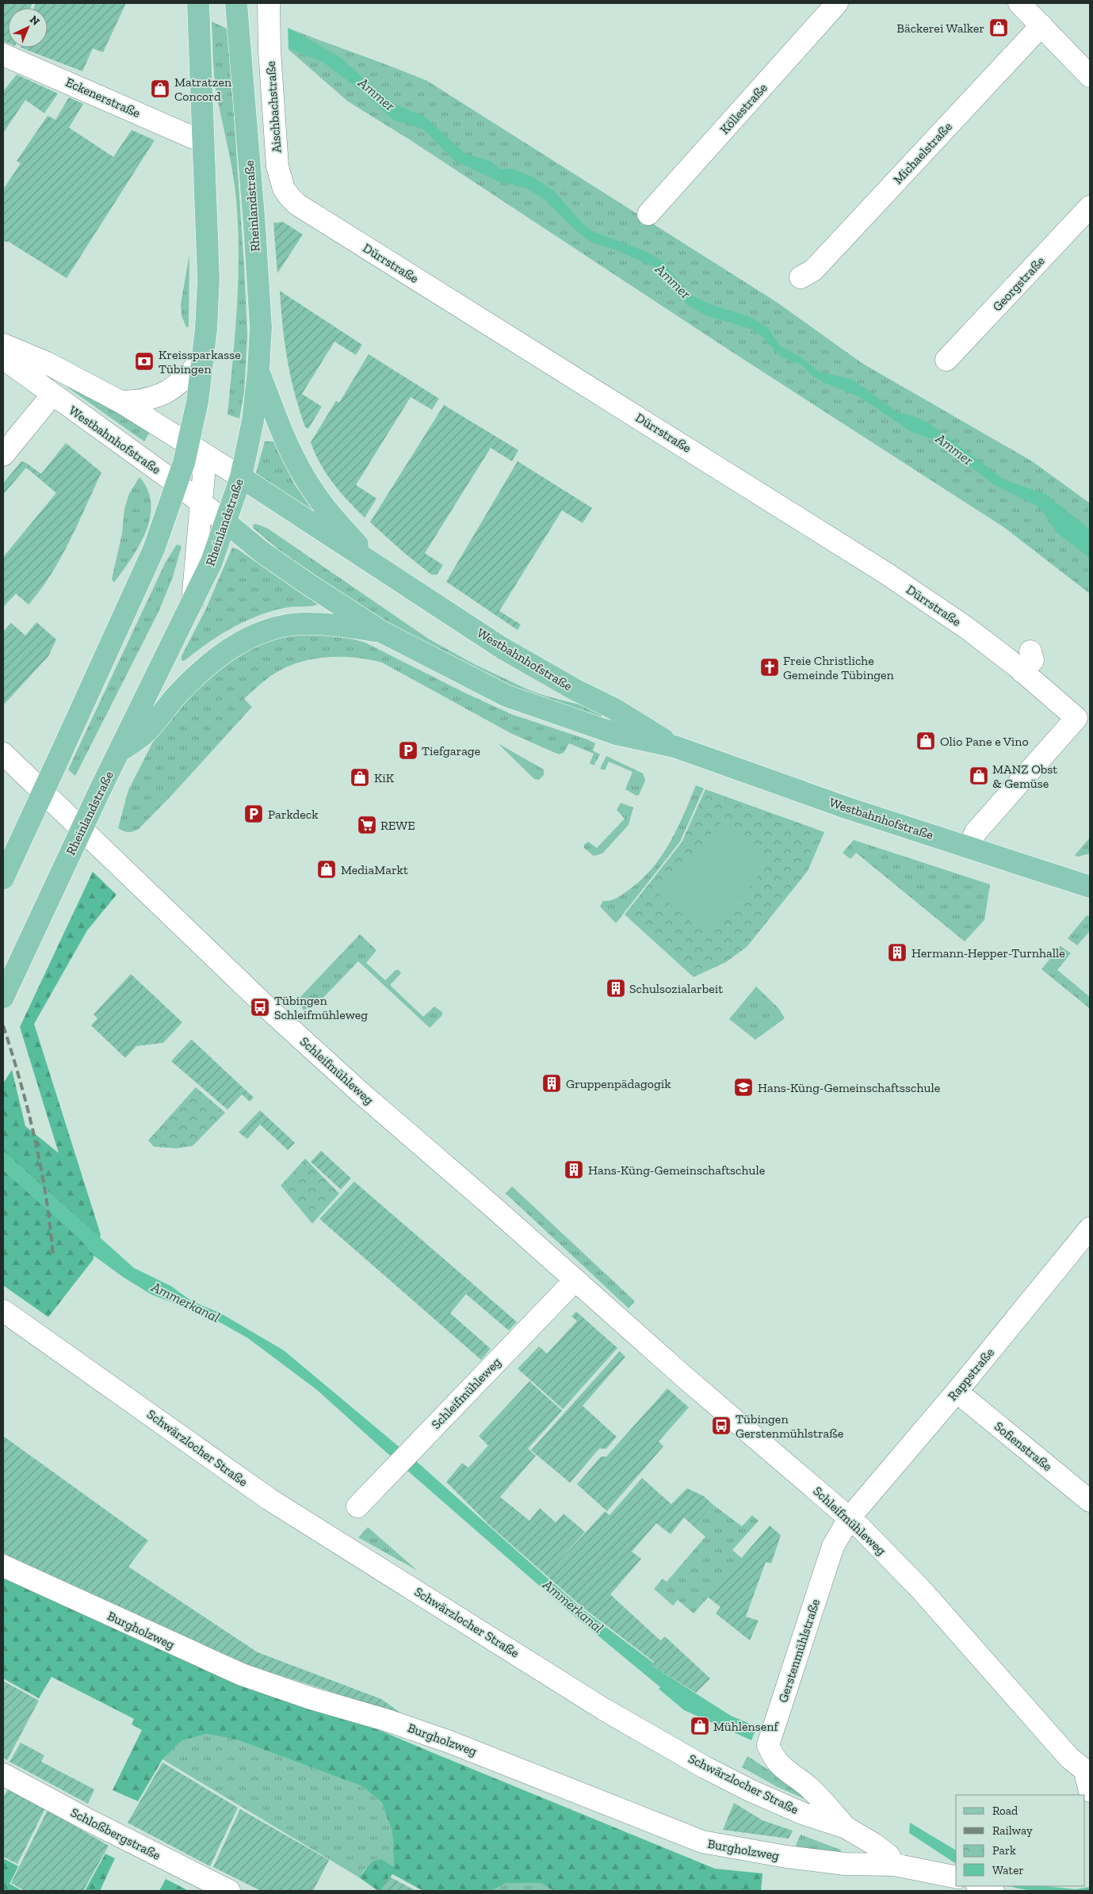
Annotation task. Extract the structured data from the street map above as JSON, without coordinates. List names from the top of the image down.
{
  "streets": {
    "main road": ["Rheinlandstraße", "Westbahnhofstraße"],
    "street": [
      "Eckenerstraße",
      "Aischbachstraße",
      "Köllestraße",
      "Michaelstraße",
      "Dürrstraße",
      "Georgstraße",
      "Schleifmühleweg",
      "Rappstraße",
      "Sofienstraße",
      "Schwärzlocher Straße",
      "Burgholzweg",
      "Gerstenmühlstraße",
      "Schloßbergstraße"
    ]
  },
  "crossings": [
    ["Aischbachstraße", "Dürrstraße"],
    ["Rheinlandstraße", "Westbahnhofstraße"],
    ["Dürrstraße", "Westbahnhofstraße"],
    ["Schleifmühleweg", "Rappstraße"],
    ["Schleifmühleweg", "Gerstenmühlstraße"],
    ["Rappstraße", "Sofienstraße"],
    ["Rappstraße", "Gerstenmühlstraße"],
    ["Schwärzlocher Straße", "Burgholzweg"],
    ["Schwärzlocher Straße", "Gerstenmühlstraße"]
  ],
  "water": ["Ammer", "Ammerkanal"],
  "places": {
    "shop": [
      "Bäckerei Walker",
      "Matratzen Concord",
      "Olio Pane e Vino",
      "MANZ Obst & Gemüse",
      "KiK",
      "MediaMarkt",
      "Mühlensenf"
    ],
    "bank": ["Kreissparkasse Tübingen"],
    "church": ["Freie Christliche Gemeinde Tübingen"],
    "parking": ["Tiefgarage", "Parkdeck"],
    "supermarket": ["REWE"],
    "building": [
      "Hermann-Hepper-Turnhalle",
      "Schulsozialarbeit",
      "Gruppenpädagogik",
      "Hans-Küng-Gemeinschaftschule"
    ],
    "bus stop": ["Tübingen Schleifmühleweg", "Tübingen Gerstenmühlstraße"],
    "school or university": ["Hans-Küng-Gemeinschaftsschule"]
  },
  "legend": [
    "Road",
    "Railway",
    "Park",
    "Water"
  ],
  "north": "top right"
}
